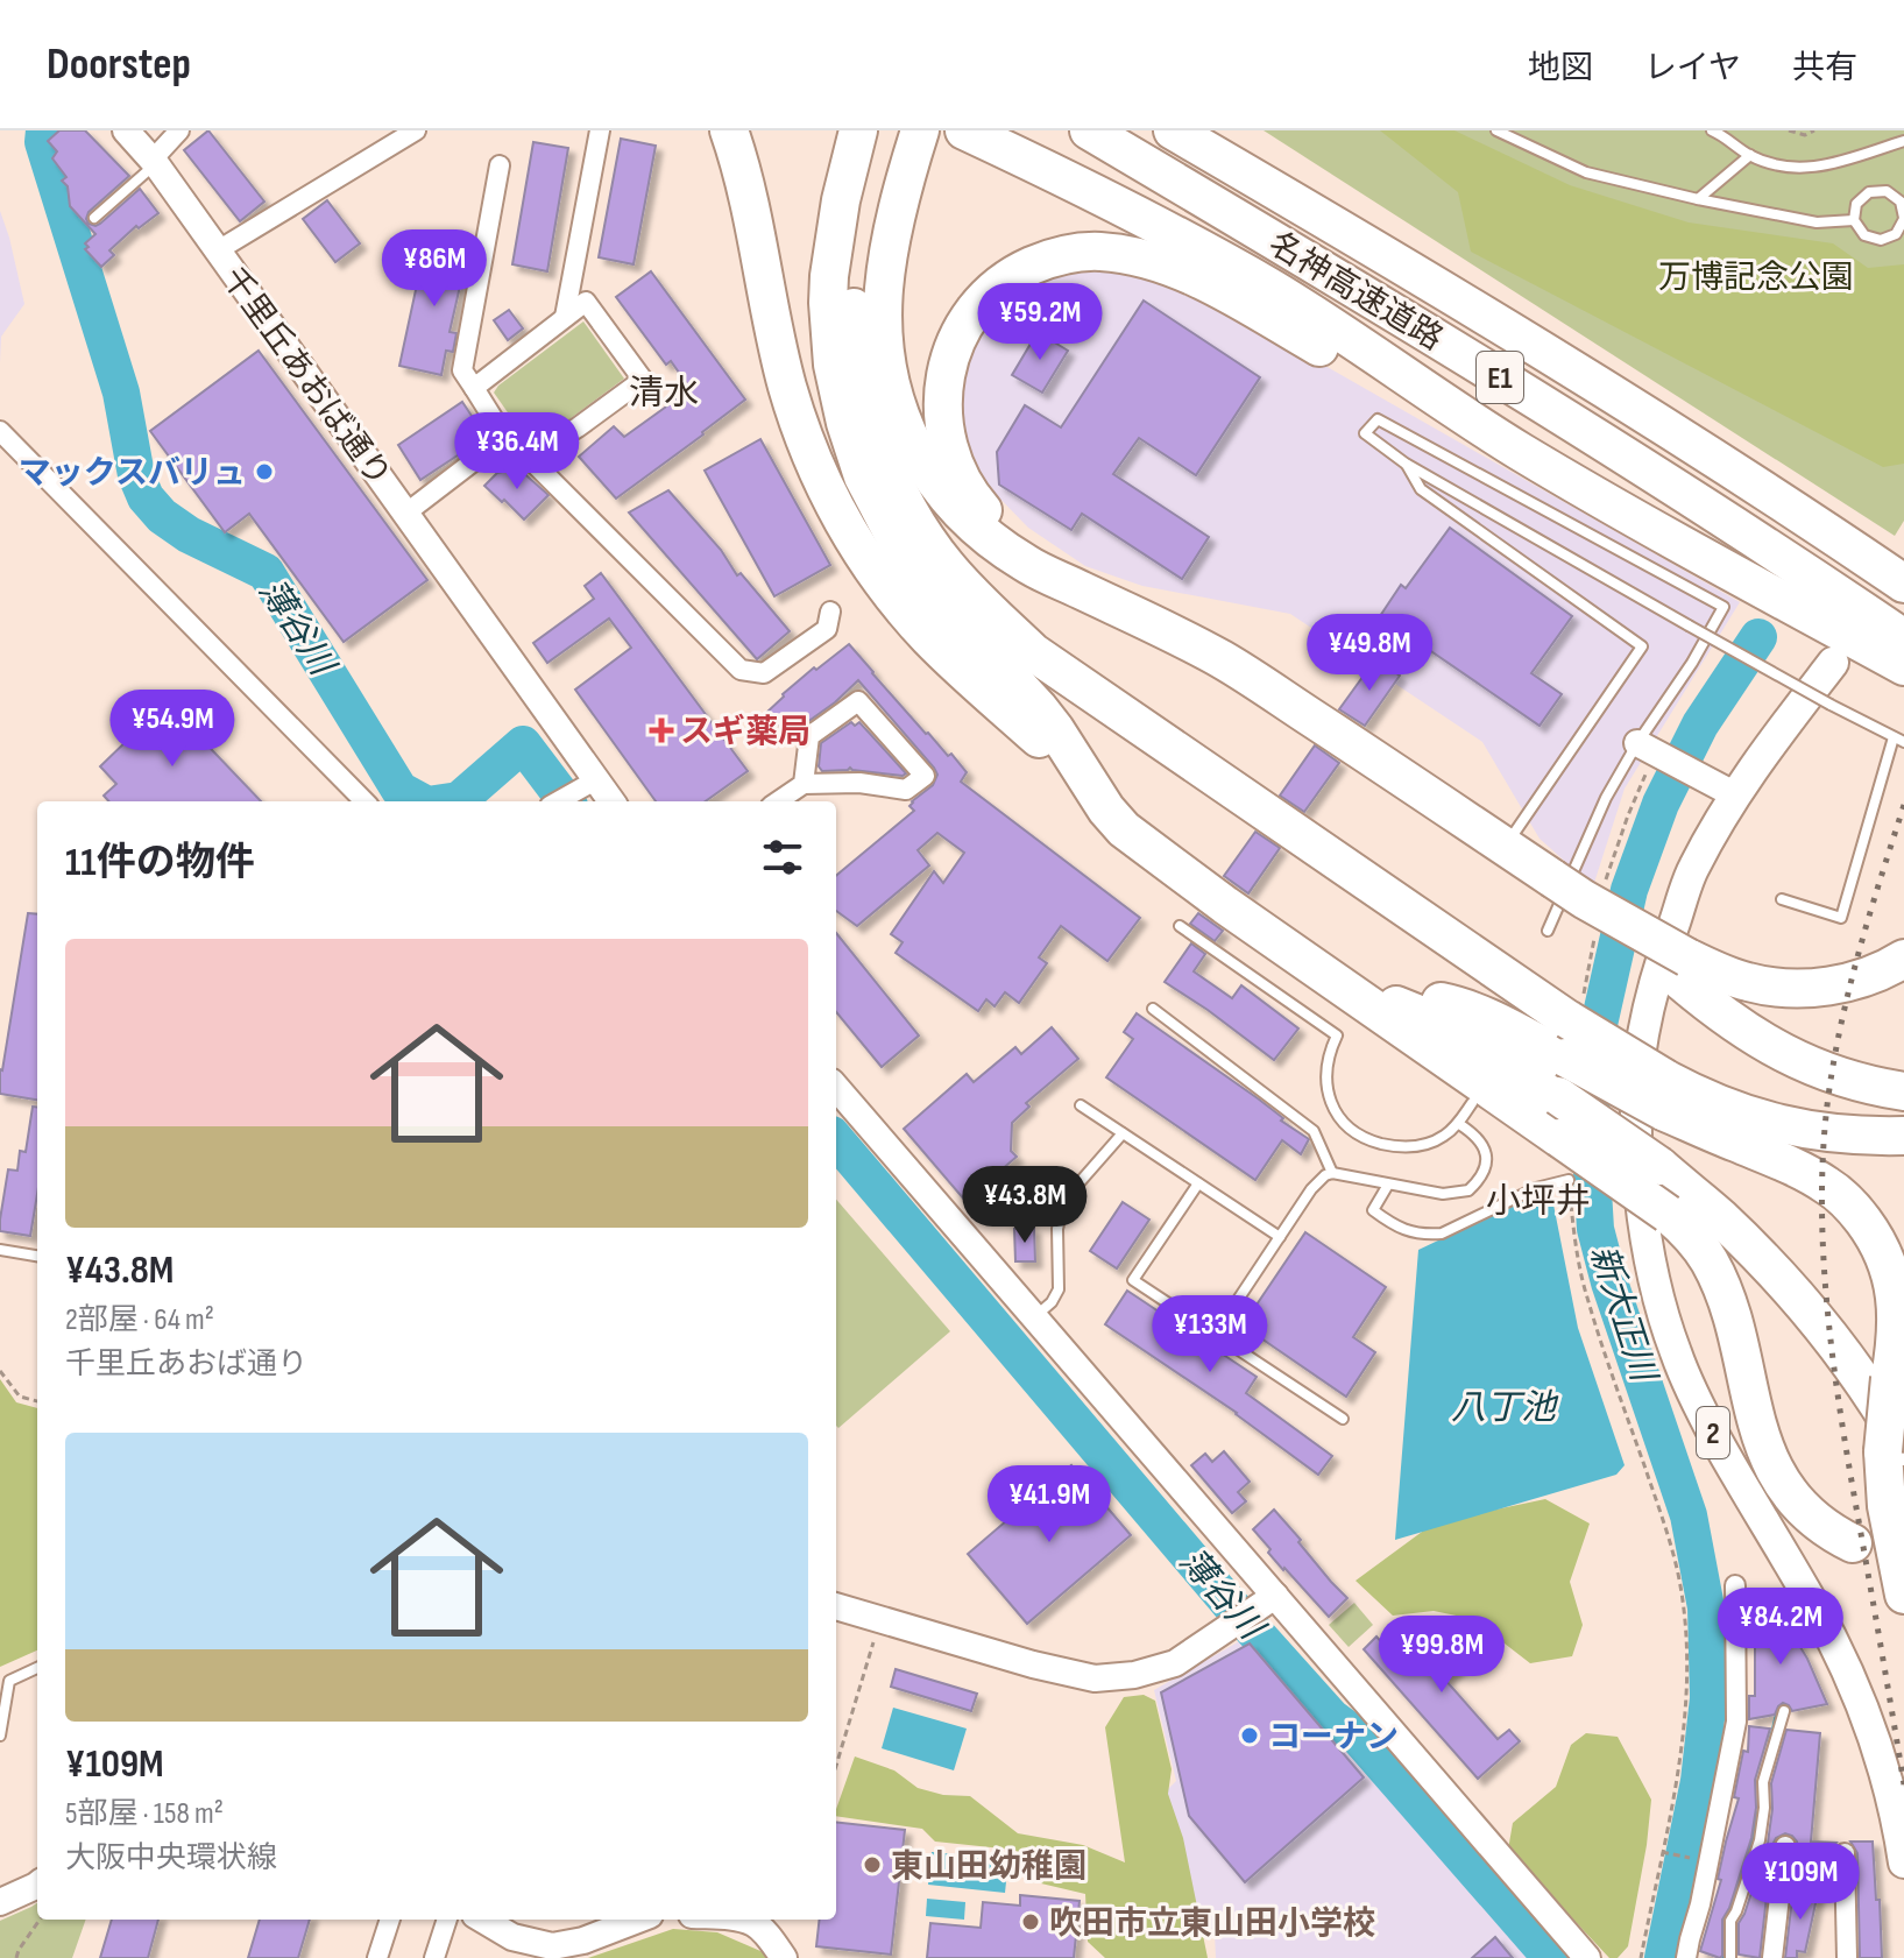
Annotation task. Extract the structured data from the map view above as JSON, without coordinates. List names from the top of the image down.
{
  "streets": {
    "highway": ["名神高速道路", "E1"],
    "main road": ["2"],
    "street": ["千里丘あおば通り"]
  },
  "districts": ["清水", "小坪井"],
  "water": ["薄谷川", "新大正川", "八丁池"],
  "parks": ["万博記念公園"],
  "places": {
    "other": [
      "マックスバリュ",
      "コーナン",
      "東山田幼稚園",
      "吹田市立東山田小学校"
    ],
    "health": ["スギ薬局"]
  },
  "page": {
    "header": "Doorstep",
    "nav": ["地図", "レイヤ", "共有"],
    "price": [
      "¥86M",
      "¥59.2M",
      "¥36.4M",
      "¥49.8M",
      "¥54.9M",
      "¥43.8M",
      "¥133M",
      "¥41.9M",
      "¥84.2M",
      "¥99.8M",
      "¥109M"
    ],
    "heading": "11件の物件",
    "list": [
      {
        "name": "¥43.8M",
        "note": "2部屋 · 64 m² · 千里丘あおば通り"
      },
      {
        "name": "¥109M",
        "note": "5部屋 · 158 m² · 大阪中央環状線"
      }
    ]
  }
}
